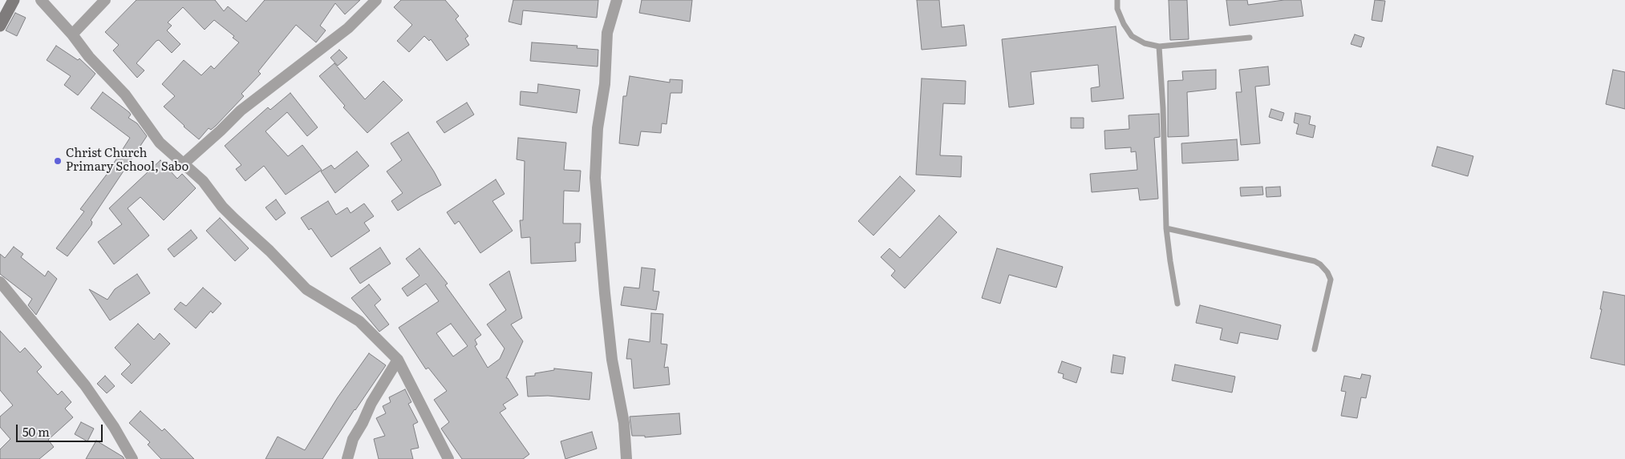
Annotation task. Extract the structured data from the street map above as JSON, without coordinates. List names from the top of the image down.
{
  "places": ["Christ Church Primary School, Sabo"],
  "scale_bar": "50 m"
}
